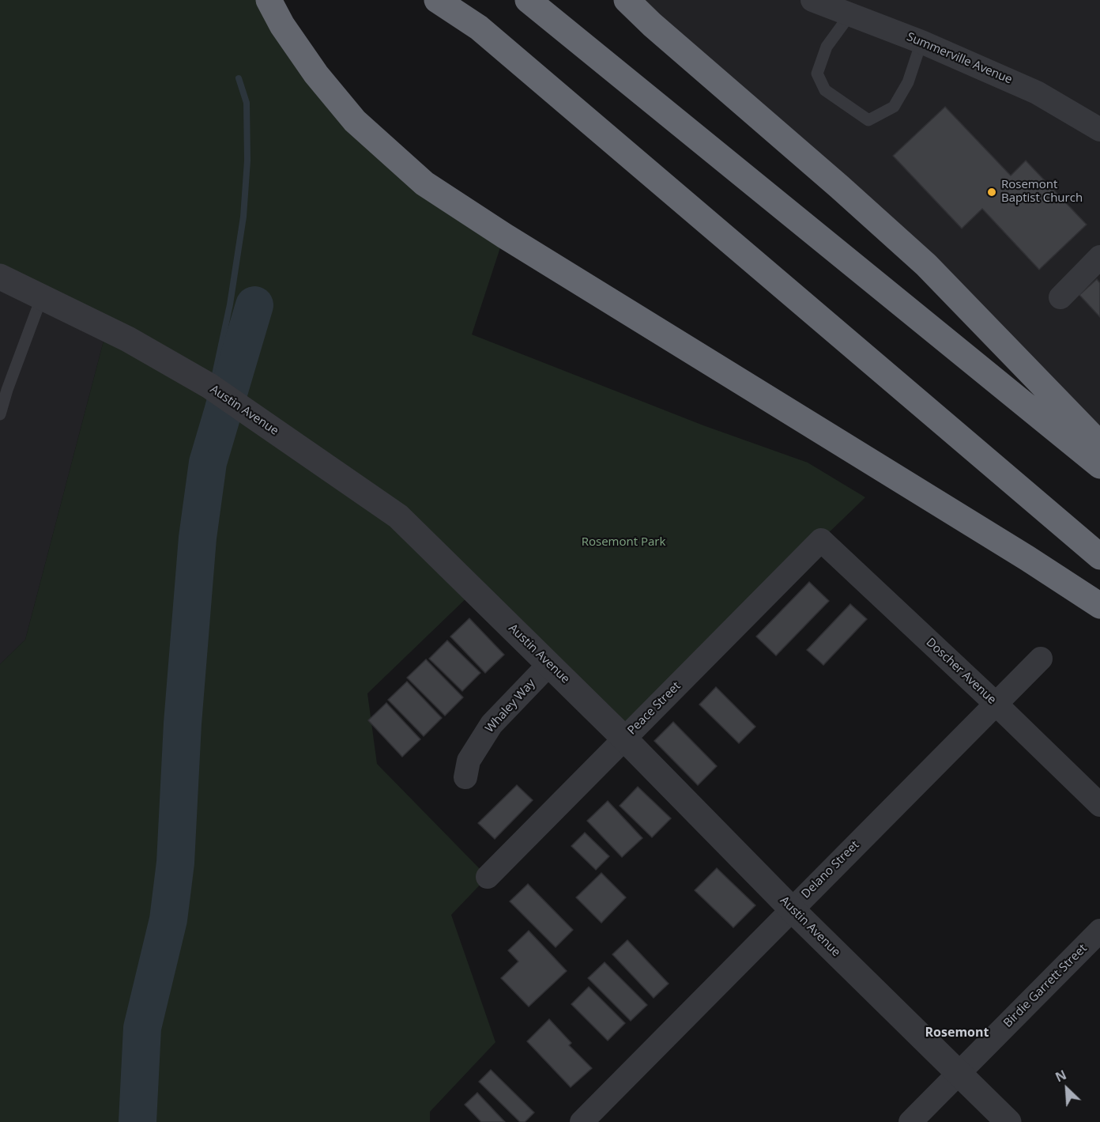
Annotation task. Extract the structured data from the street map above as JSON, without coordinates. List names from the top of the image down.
{
  "streets": {
    "street": [
      "Summerville Avenue",
      "Austin Avenue",
      "Doscher Avenue",
      "Whaley Way",
      "Peace Street",
      "Delano Street",
      "Birdie Garrett Street"
    ]
  },
  "crossings": [
    ["Austin Avenue", "Whaley Way"],
    ["Austin Avenue", "Peace Street"],
    ["Austin Avenue", "Delano Street"],
    ["Austin Avenue", "Birdie Garrett Street"],
    ["Doscher Avenue", "Peace Street"],
    ["Doscher Avenue", "Delano Street"]
  ],
  "districts": ["Rosemont"],
  "parks": ["Rosemont Park"],
  "places": ["Rosemont Baptist Church"],
  "north": "top left"
}
